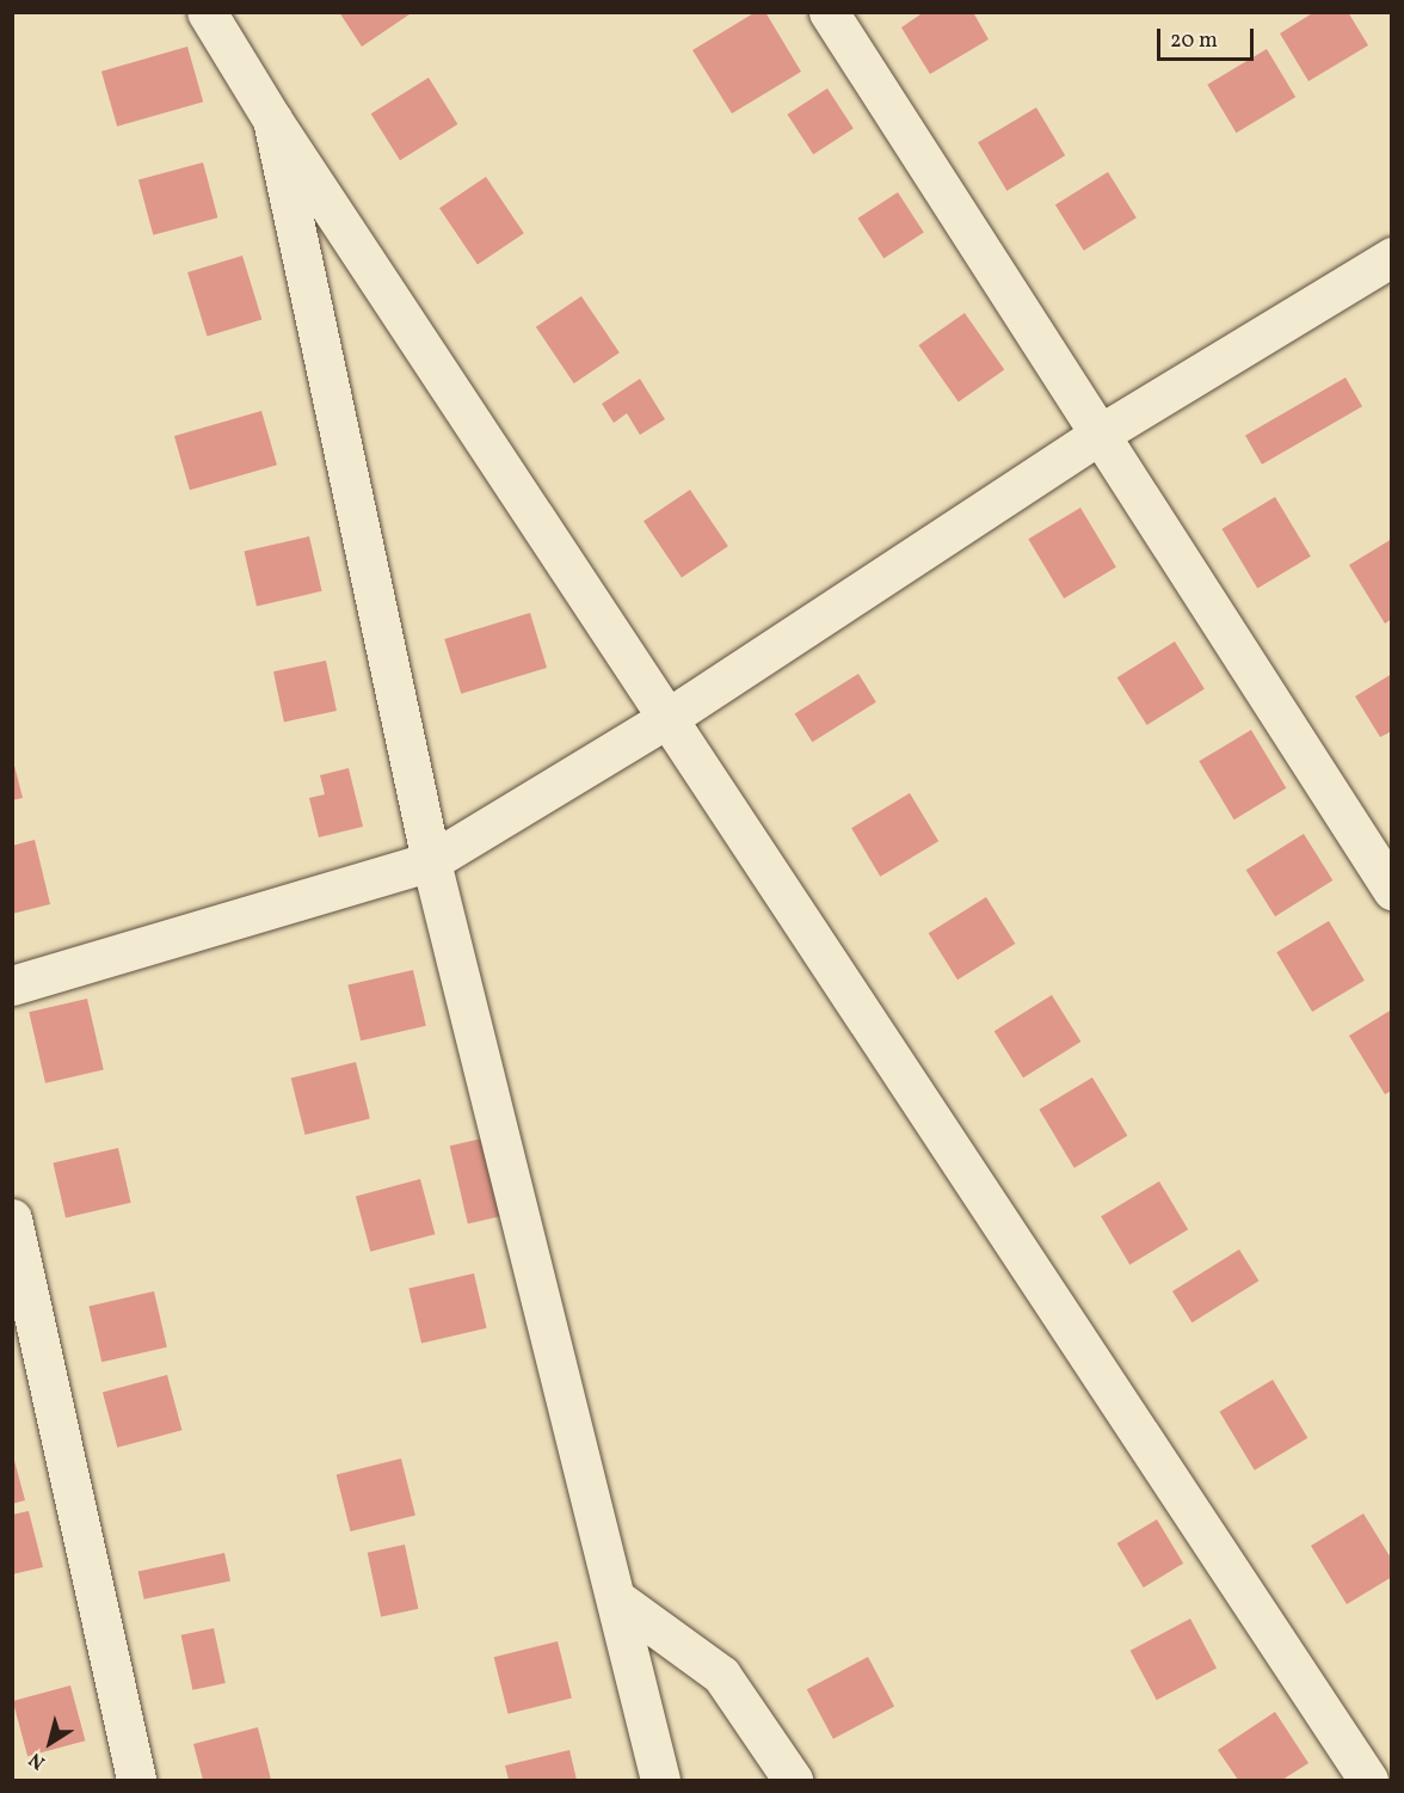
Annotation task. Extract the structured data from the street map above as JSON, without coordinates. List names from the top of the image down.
{
  "scale_bar": "20 m",
  "north": "bottom left"
}
